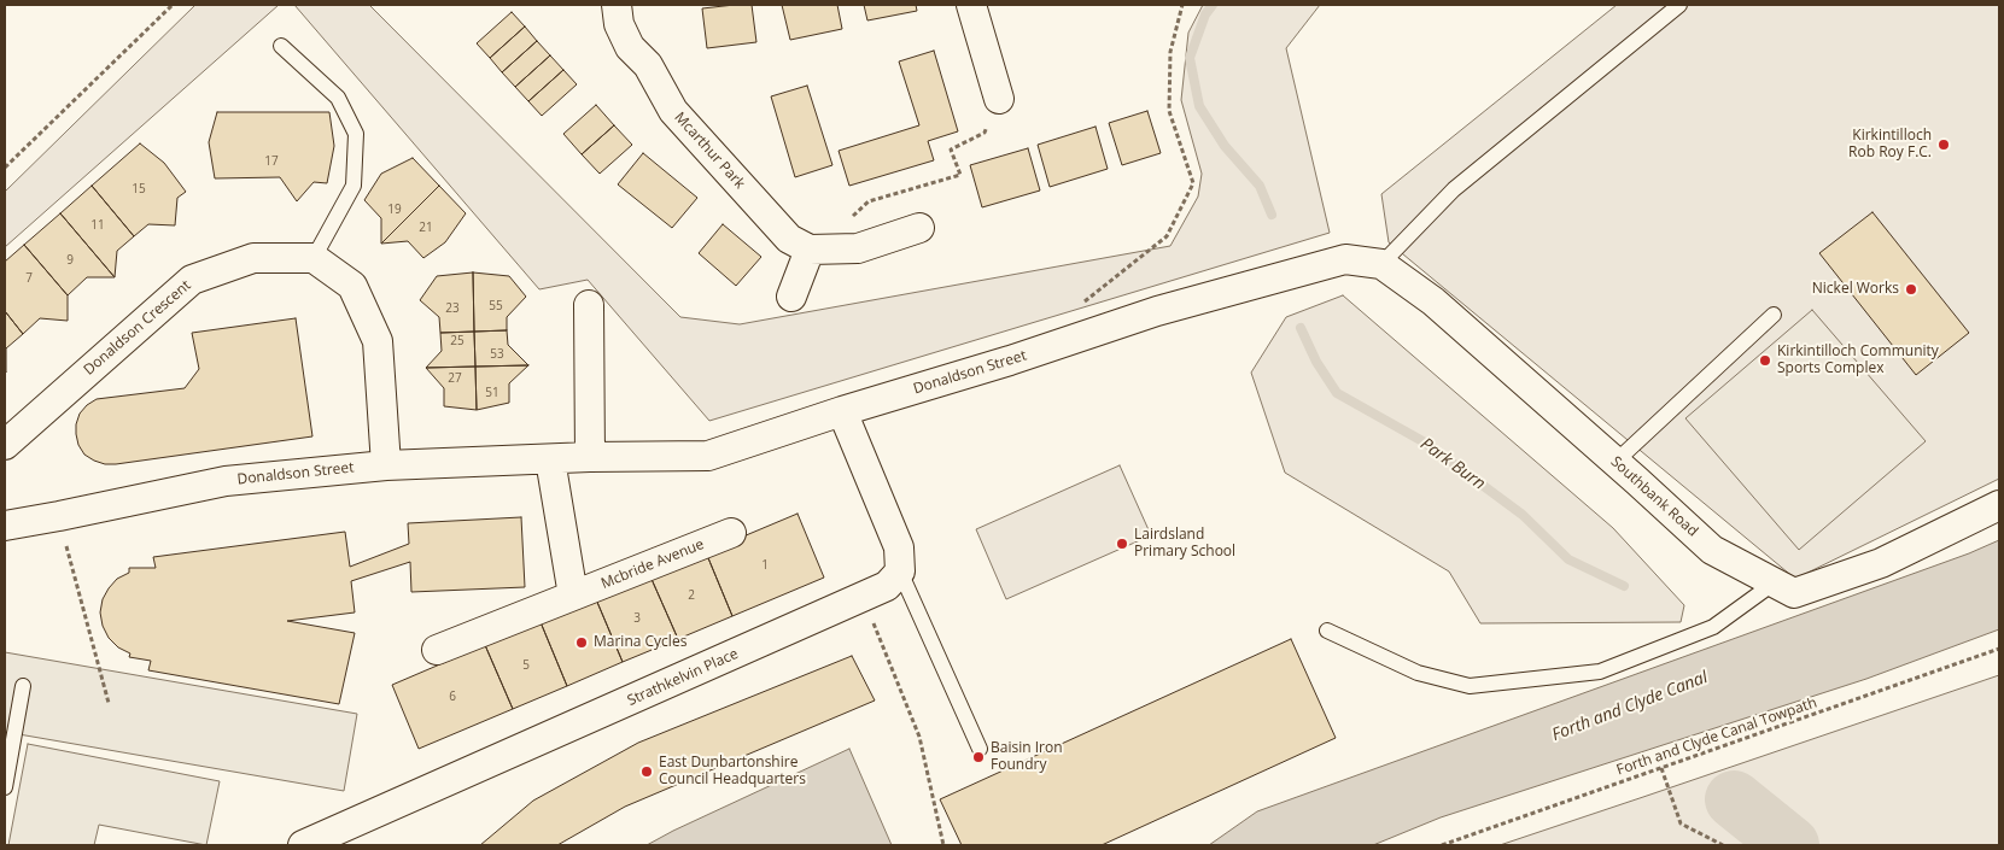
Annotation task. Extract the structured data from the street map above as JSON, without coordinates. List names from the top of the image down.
{
  "streets": {
    "street": [
      "Mcarthur Park",
      "Donaldson Crescent",
      "Donaldson Street",
      "Southbank Road",
      "Mcbride Avenue",
      "Strathkelvin Place"
    ],
    "path": ["Forth and Clyde Canal Towpath"]
  },
  "crossings": [
    ["Donaldson Street", "Southbank Road"]
  ],
  "water": ["Park Burn", "Forth and Clyde Canal"],
  "places": [
    "Kirkintilloch Rob Roy F.C.",
    "Nickel Works",
    "Kirkintilloch Community Sports Complex",
    "Lairdsland Primary School",
    "Marina Cycles",
    "Baisin Iron Foundry",
    "East Dunbartonshire Council Headquarters"
  ],
  "house_numbers": [
    "17",
    "15",
    "19",
    "11",
    "21",
    "9",
    "7",
    "55",
    "23",
    "25",
    "53",
    "27",
    "51",
    "1",
    "2",
    "3",
    "5",
    "6"
  ]
}
